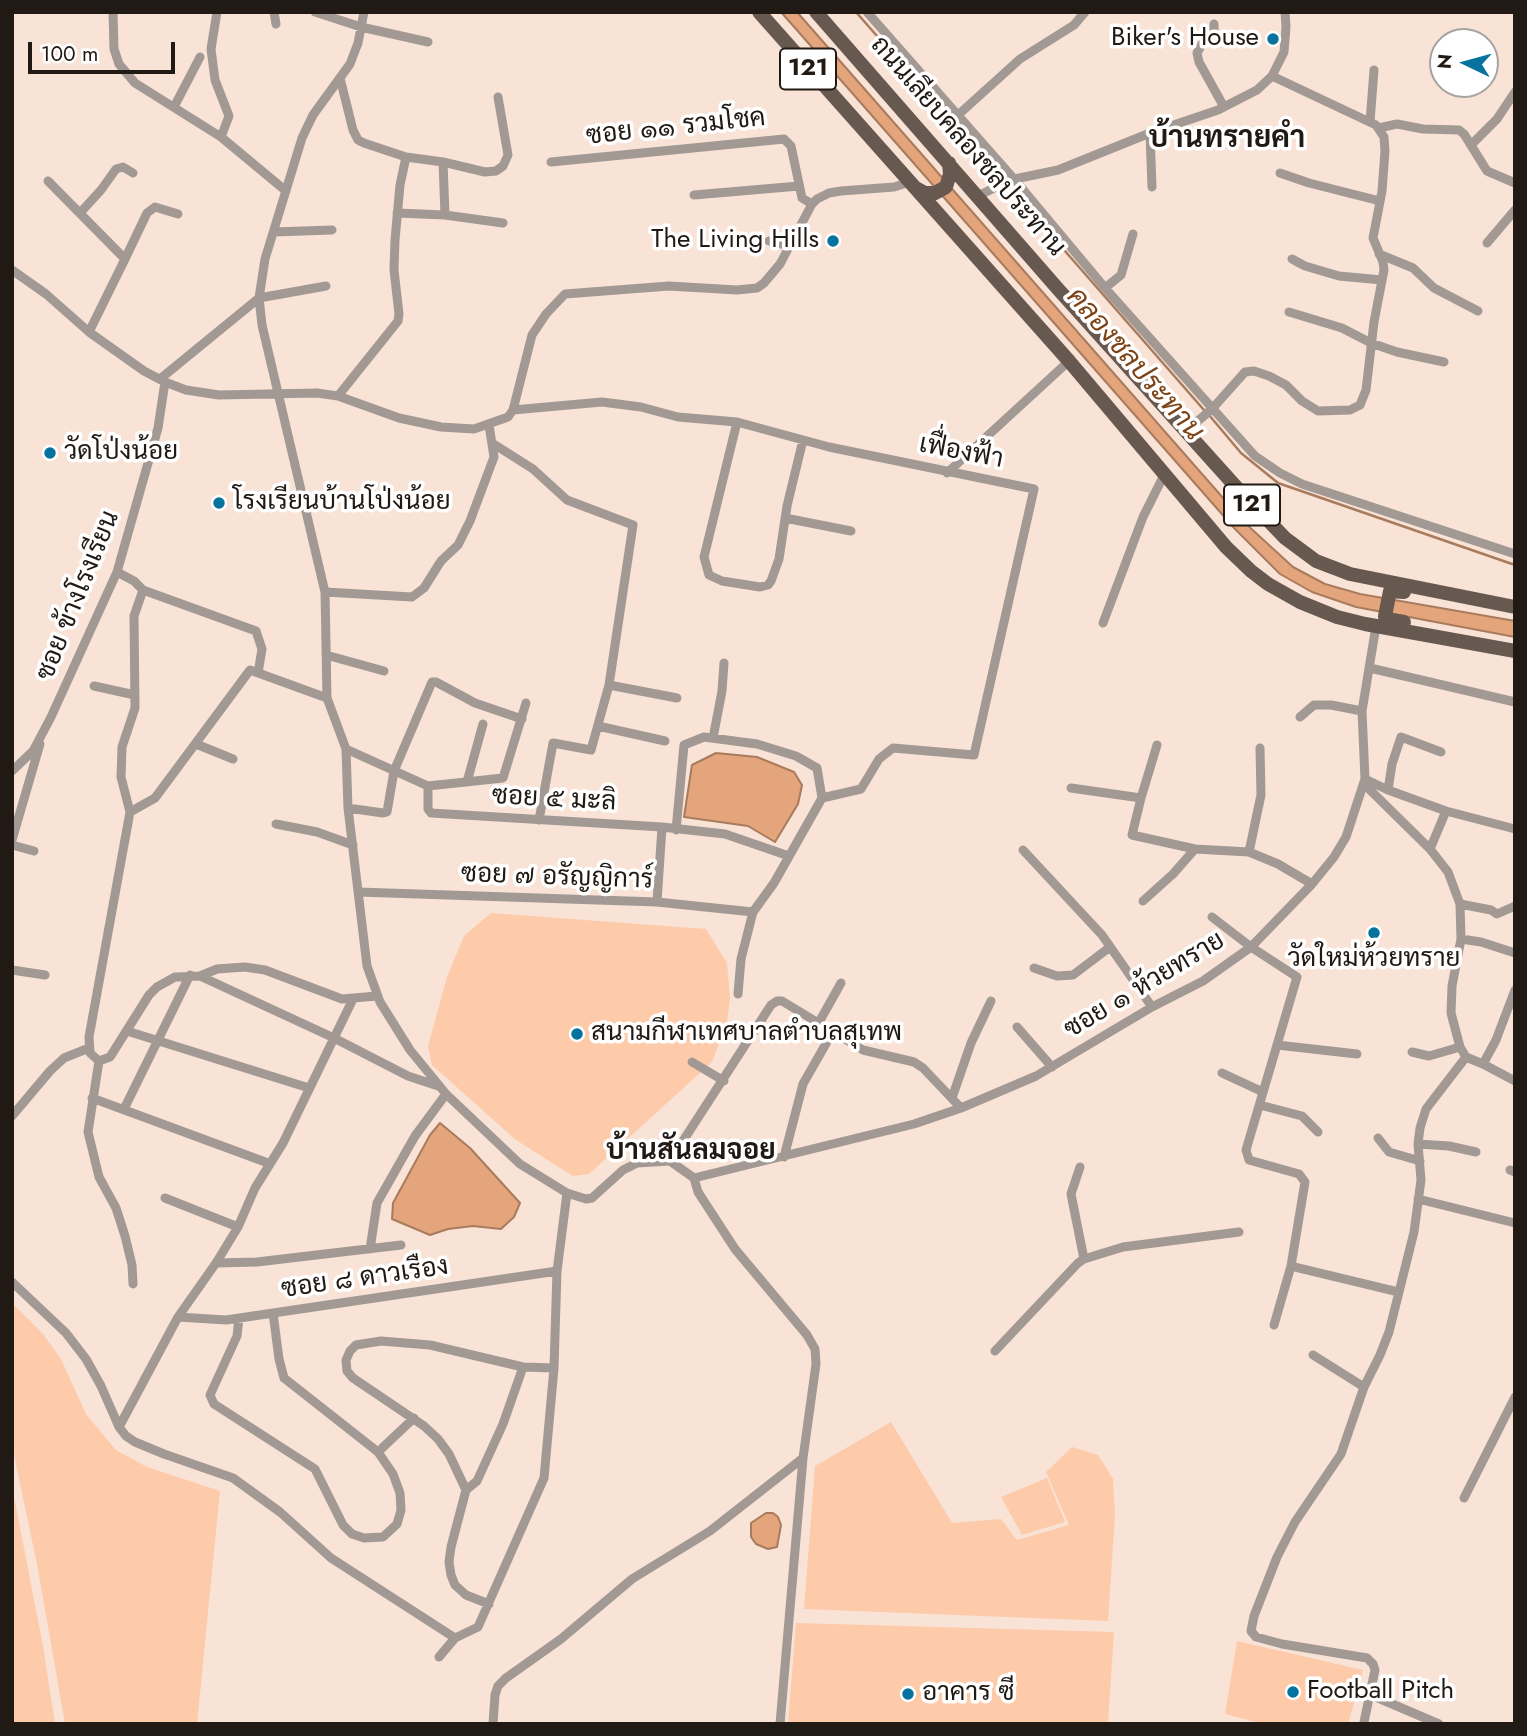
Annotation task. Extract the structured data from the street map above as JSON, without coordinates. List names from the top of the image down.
{
  "streets": {
    "main road": ["121", "ถนนเลียบคลองชลประทาน"],
    "street": [
      "ซอย ๑๑ รวมโชค",
      "เฟื่องฟ้า",
      "ซอย ข้างโรงเรียน",
      "ซอย ๕ มะลิ",
      "ซอย ๗ อรัญญิการ์",
      "ซอย ๑ ห้วยทราย",
      "ซอย ๘ ดาวเรือง"
    ]
  },
  "crossings": [
    ["121", "ซอย ๑ ห้วยทราย"]
  ],
  "districts": ["บ้านทรายคำ", "บ้านสันลมจอย"],
  "water": ["คลองชลประทาน"],
  "places": [
    "Biker's House",
    "The Living Hills",
    "วัดโป่งน้อย",
    "โรงเรียนบ้านโป่งน้อย",
    "วัดใหม่ห้วยทราย",
    "สนามกีฬาเทศบาลตำบลสุเทพ",
    "Football Pitch",
    "อาคาร ซี"
  ],
  "scale_bar": "100 m",
  "north": "left"
}
